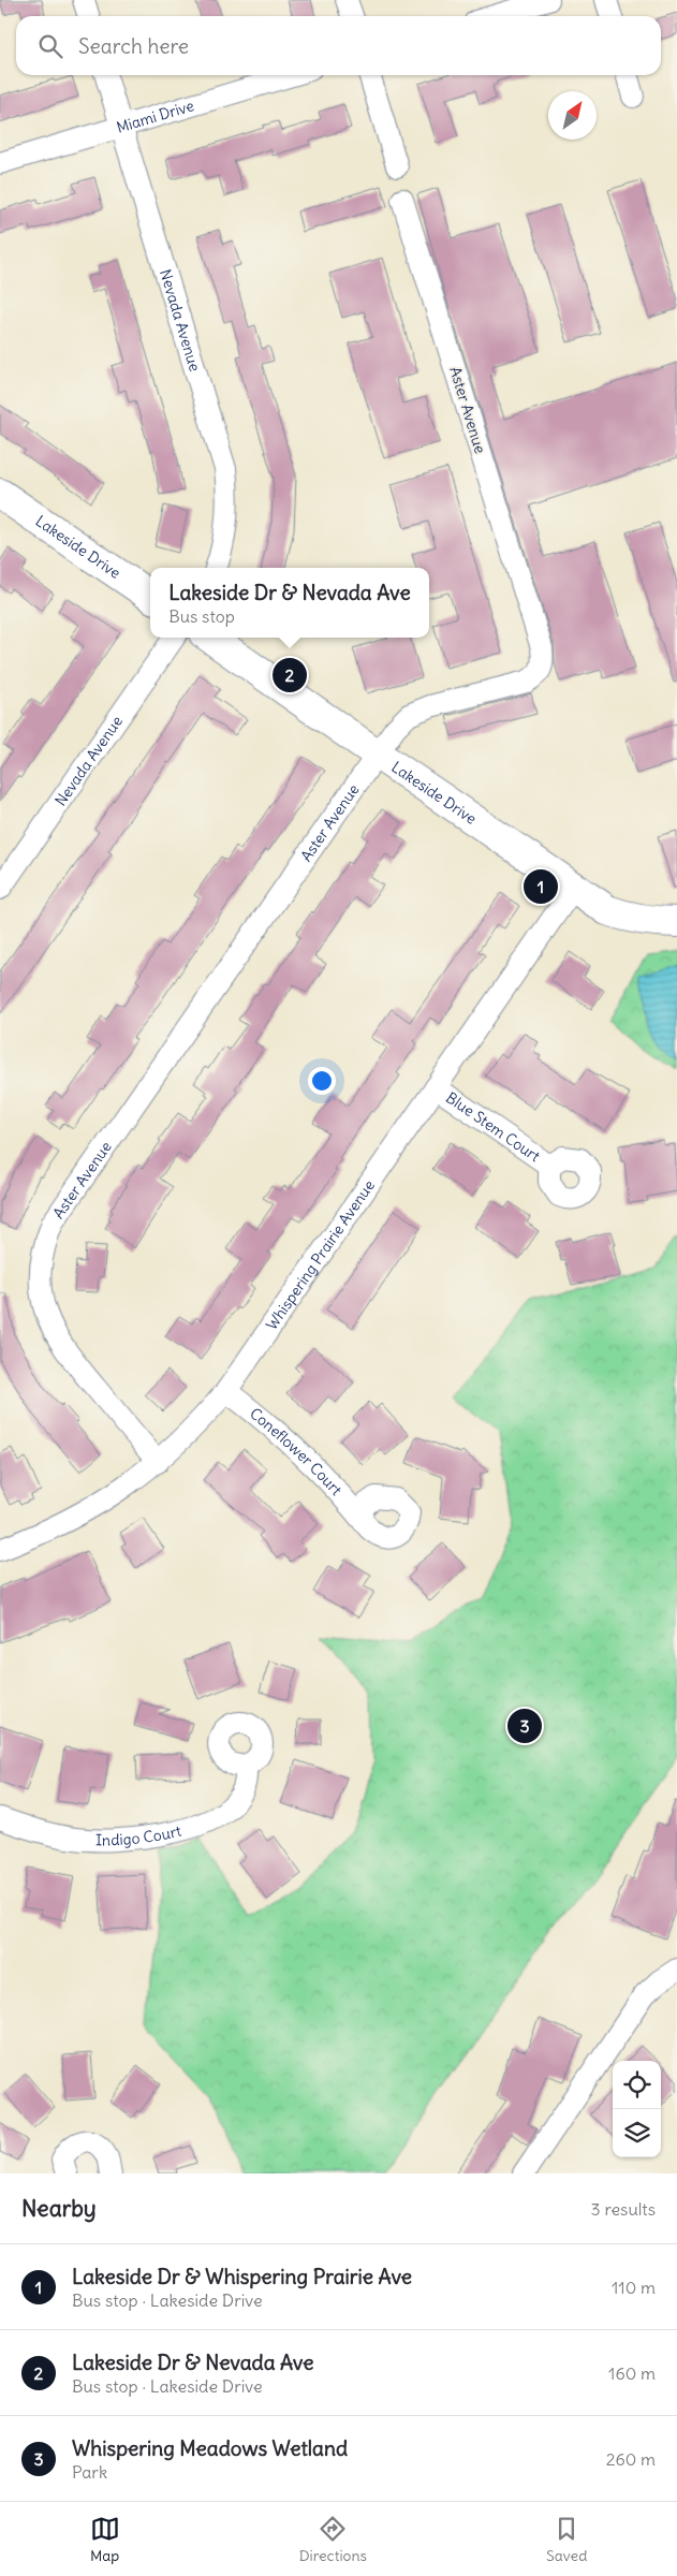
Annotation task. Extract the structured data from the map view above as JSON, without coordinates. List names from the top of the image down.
{
  "streets": {
    "street": [
      "Miami Drive",
      "Nevada Avenue",
      "Aster Avenue",
      "Lakeside Drive",
      "Blue Stem Court",
      "Whispering Prairie Avenue",
      "Coneflower Court",
      "Indigo Court"
    ]
  },
  "crossings": [
    ["Miami Drive", "Nevada Avenue"],
    ["Aster Avenue", "Lakeside Drive"],
    ["Aster Avenue", "Whispering Prairie Avenue"],
    ["Lakeside Drive", "Whispering Prairie Avenue"],
    ["Blue Stem Court", "Whispering Prairie Avenue"],
    ["Whispering Prairie Avenue", "Coneflower Court"]
  ],
  "north": "top right",
  "page": {
    "search": "Search here",
    "popup": ["Lakeside Dr & Nevada Ave", "Bus stop"],
    "pins": ["2", "1", "3"],
    "heading": ["Nearby", "3 results"],
    "list": [
      {
        "mark": "1",
        "name": "Lakeside Dr & Whispering Prairie Ave",
        "note": "Bus stop · Lakeside Drive",
        "value": "110 m"
      },
      {
        "mark": "2",
        "name": "Lakeside Dr & Nevada Ave",
        "note": "Bus stop · Lakeside Drive",
        "value": "160 m"
      },
      {
        "mark": "3",
        "name": "Whispering Meadows Wetland",
        "note": "Park",
        "value": "260 m"
      }
    ],
    "nav": ["Map", "Directions", "Saved"]
  }
}
